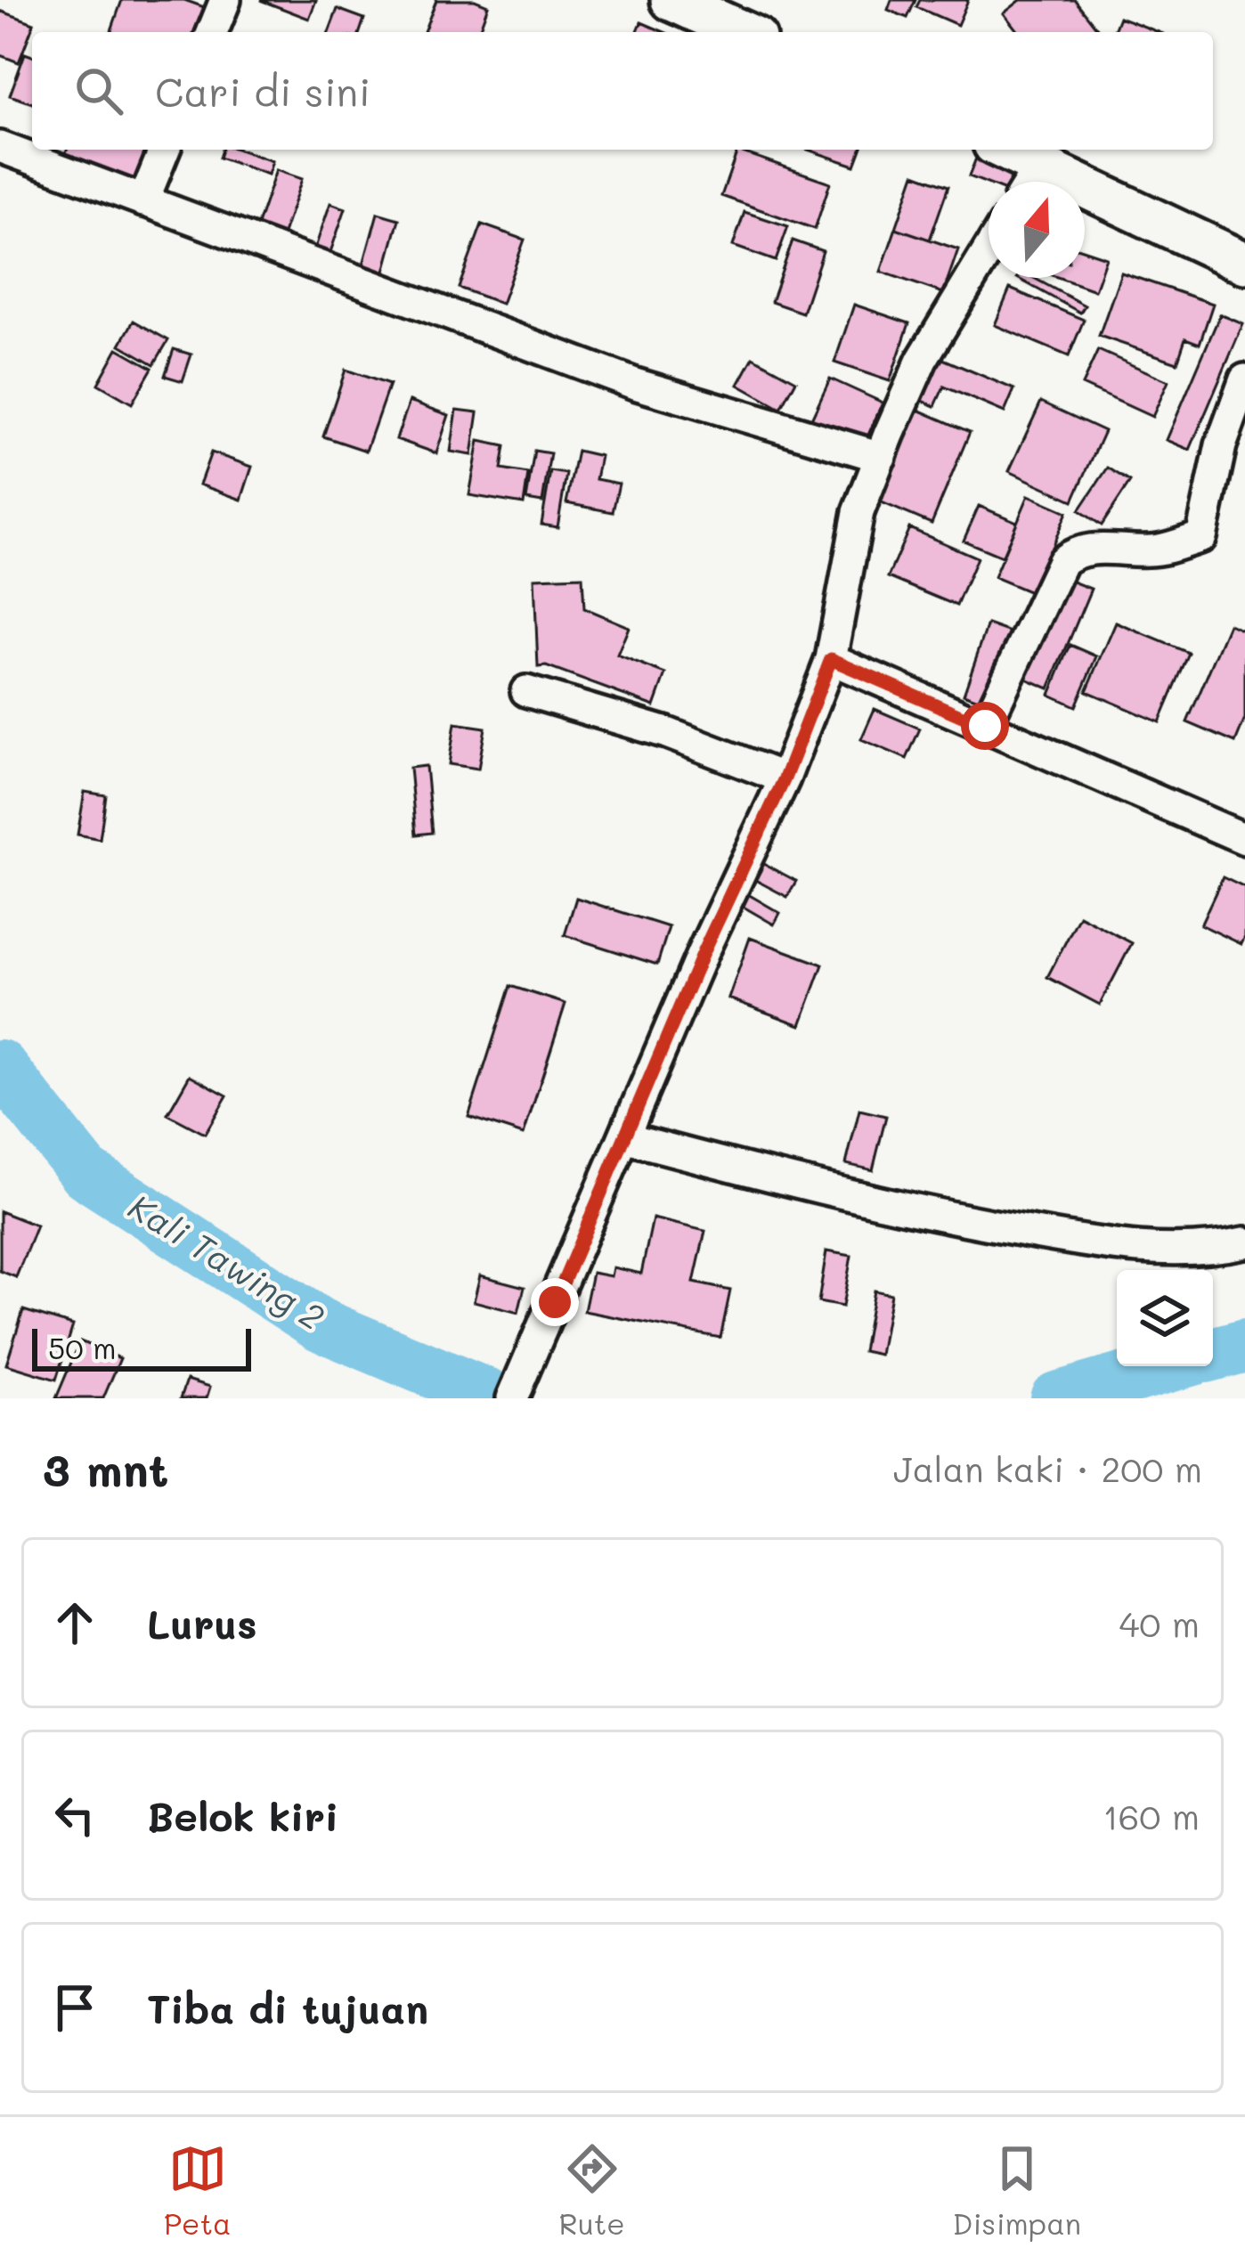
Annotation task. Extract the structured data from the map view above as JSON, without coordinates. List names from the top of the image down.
{
  "water": ["Kali Tawing 2"],
  "scale_bar": "50 m",
  "north": "top",
  "page": {
    "search": "Cari di sini",
    "scale": "50 m",
    "heading": ["3 mnt", "Jalan kaki · 200 m"],
    "list": [
      ["Lurus", "40 m"],
      ["Belok kiri", "160 m"],
      "Tiba di tujuan"
    ],
    "nav": ["Peta", "Rute", "Disimpan"]
  }
}
